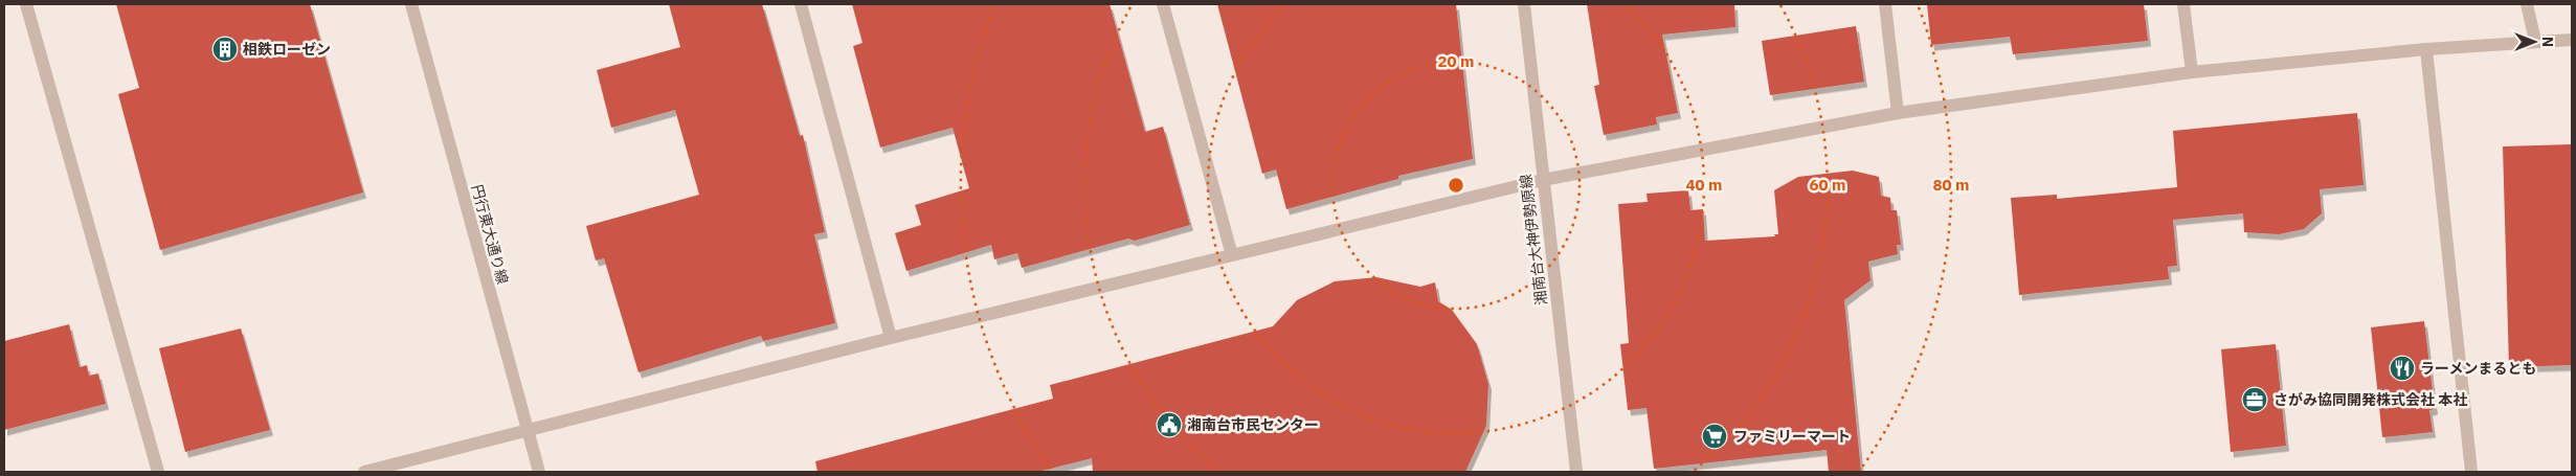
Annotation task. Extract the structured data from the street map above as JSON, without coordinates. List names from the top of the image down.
{
  "streets": {
    "street": ["円行東大通り線", "湘南台大神伊勢原線"]
  },
  "places": {
    "building": ["相鉄ローゼン"],
    "restaurant": ["ラーメンまるとも"],
    "office": ["さがみ協同開発株式会社 本社"],
    "public building": ["湘南台市民センター"],
    "supermarket": ["ファミリーマート"]
  },
  "north": "right",
  "rings": [
    "20 m",
    "40 m",
    "60 m",
    "80 m"
  ]
}
